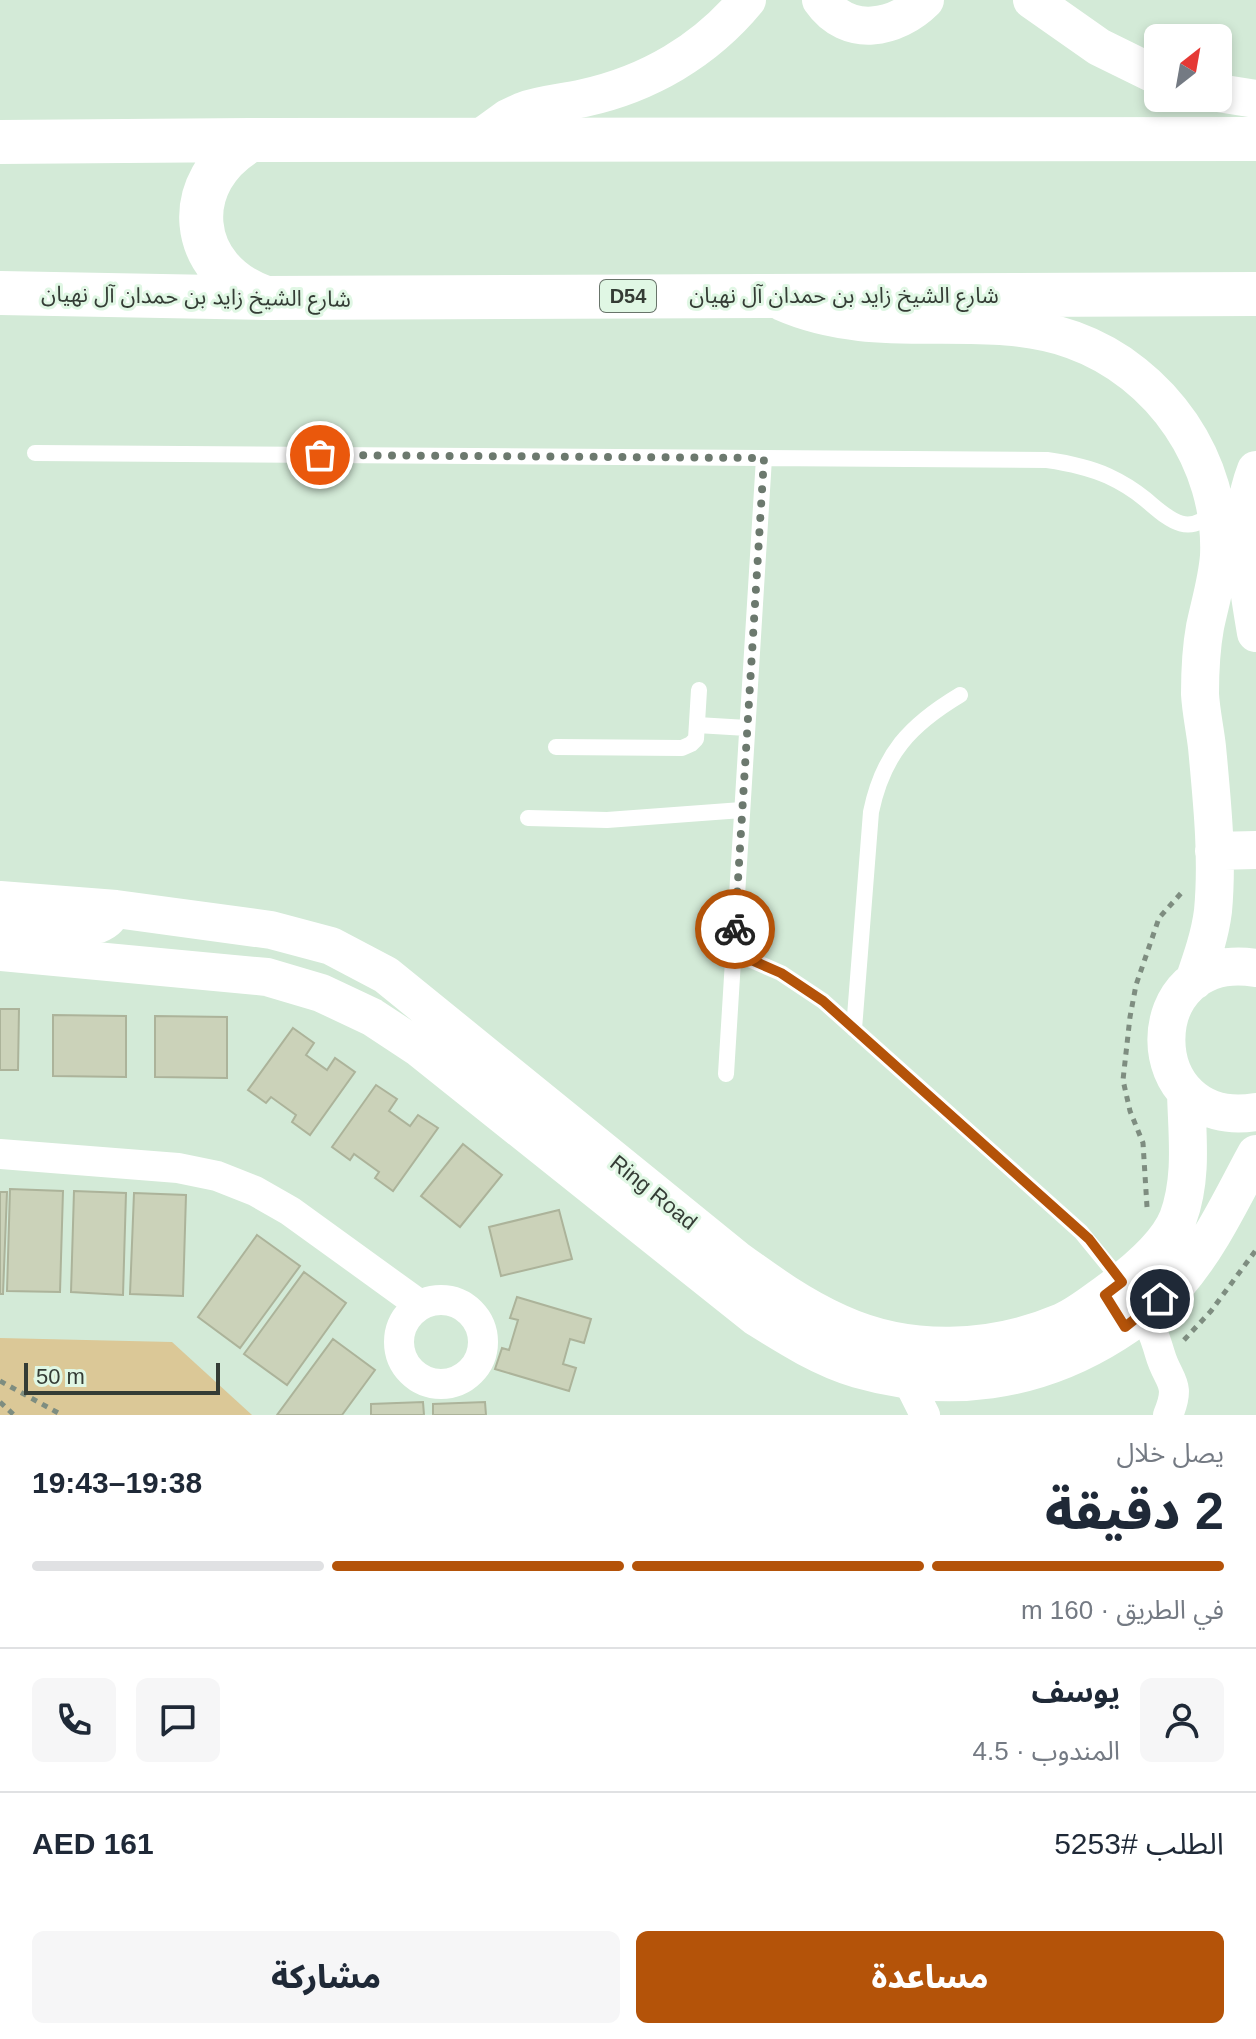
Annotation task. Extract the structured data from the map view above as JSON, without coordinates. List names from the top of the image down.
{
  "streets": {
    "main road": ["شارع الشيخ زايد بن حمدان آل نهيان", "D54"],
    "street": ["Ring Road"]
  },
  "scale_bar": "50 m",
  "north": "top right",
  "page": {
    "scale": "50 m",
    "heading": ["2 دقيقة", "يصل خلال", "19:38–19:43"],
    "panel": [
      "يوسف",
      "المندوب · 4.5",
      "الطلب #5253",
      "AED 161"
    ],
    "bar": "في الطريق · 160 m",
    "buttons": ["مساعدة", "مشاركة"]
  }
}
